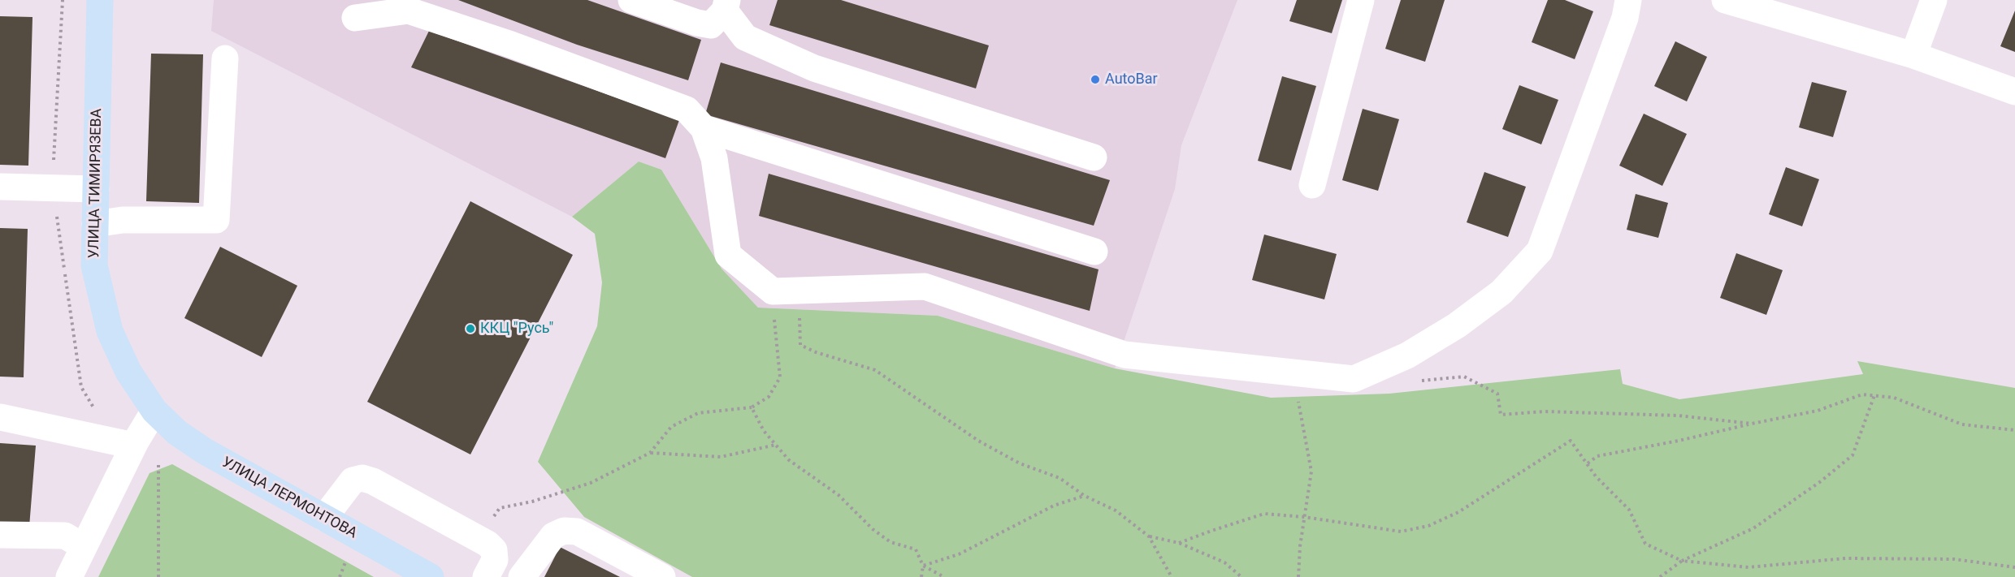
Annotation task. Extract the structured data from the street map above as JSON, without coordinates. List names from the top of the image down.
{
  "streets": {
    "main road": ["УЛИЦА ТИМИРЯЗЕВА", "УЛИЦА ЛЕРМОНТОВА"]
  },
  "crossings": [
    ["УЛИЦА ТИМИРЯЗЕВА", "УЛИЦА ЛЕРМОНТОВА"]
  ],
  "places": ["AutoBar", "ККЦ \"Русь\""]
}
